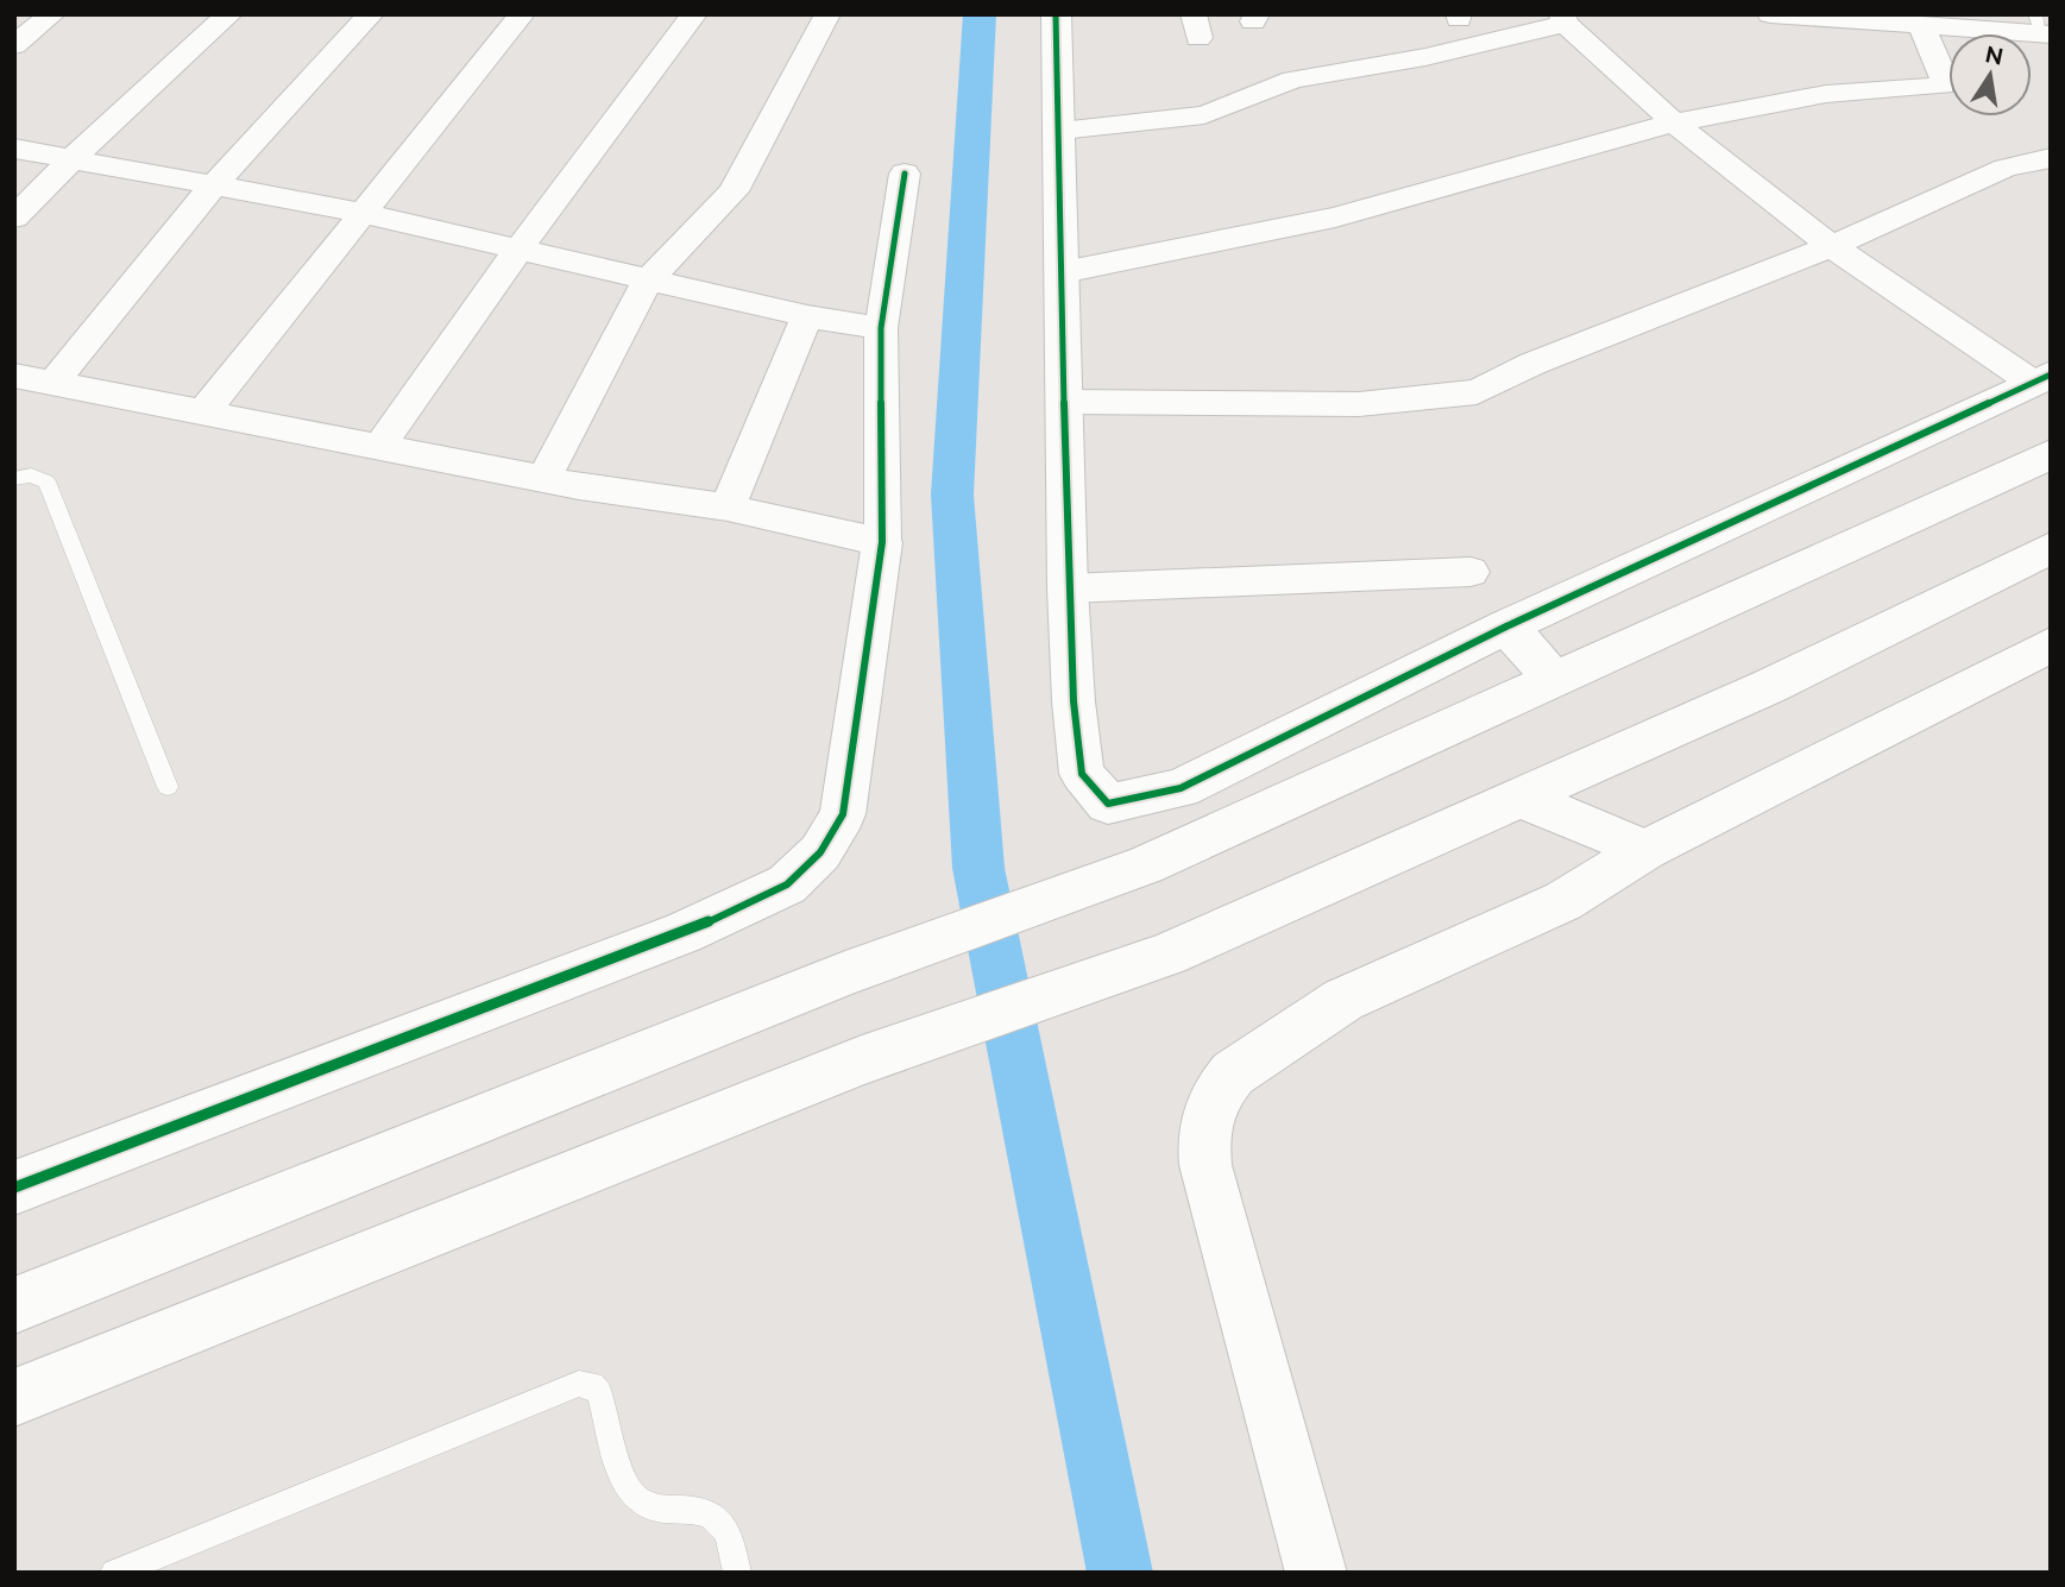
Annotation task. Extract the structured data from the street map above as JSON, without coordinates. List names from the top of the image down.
{
  "north": "top"
}
